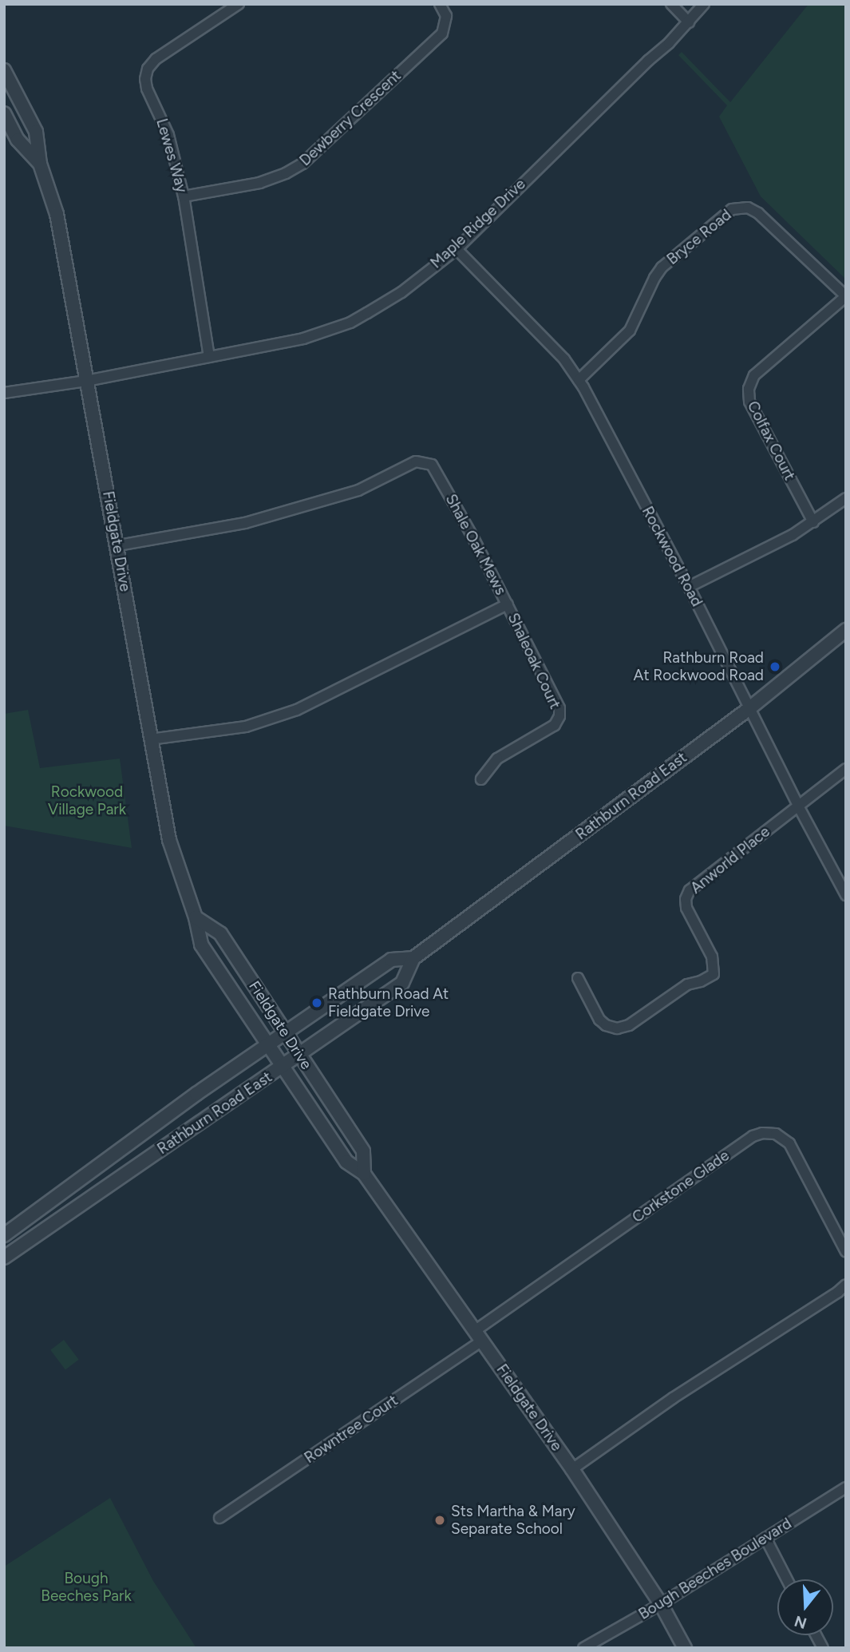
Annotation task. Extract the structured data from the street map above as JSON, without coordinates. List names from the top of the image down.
{
  "streets": {
    "street": [
      "Dewberry Crescent",
      "Lewes Way",
      "Maple Ridge Drive",
      "Bryce Road",
      "Colfax Court",
      "Fieldgate Drive",
      "Shale Oak Mews",
      "Rockwood Road",
      "Shaleoak Court",
      "Rathburn Road East",
      "Anworld Place",
      "Corkstone Glade",
      "Rowntree Court",
      "Bough Beeches Boulevard"
    ]
  },
  "crossings": [
    ["Dewberry Crescent", "Lewes Way"],
    ["Lewes Way", "Maple Ridge Drive"],
    ["Maple Ridge Drive", "Fieldgate Drive"],
    ["Maple Ridge Drive", "Rockwood Road"],
    ["Bryce Road", "Colfax Court"],
    ["Bryce Road", "Rockwood Road"],
    ["Fieldgate Drive", "Shale Oak Mews"],
    ["Fieldgate Drive", "Rathburn Road East"],
    ["Fieldgate Drive", "Corkstone Glade"],
    ["Fieldgate Drive", "Rowntree Court"],
    ["Fieldgate Drive", "Bough Beeches Boulevard"],
    ["Shale Oak Mews", "Shaleoak Court"],
    ["Rockwood Road", "Rathburn Road East"],
    ["Rockwood Road", "Anworld Place"],
    ["Corkstone Glade", "Rowntree Court"]
  ],
  "parks": ["Rockwood Village Park", "Bough Beeches Park"],
  "places": ["Rathburn Road At Rockwood Road", "Rathburn Road At Fieldgate Drive", "Sts Martha & Mary Separate School"],
  "north": "bottom"
}
